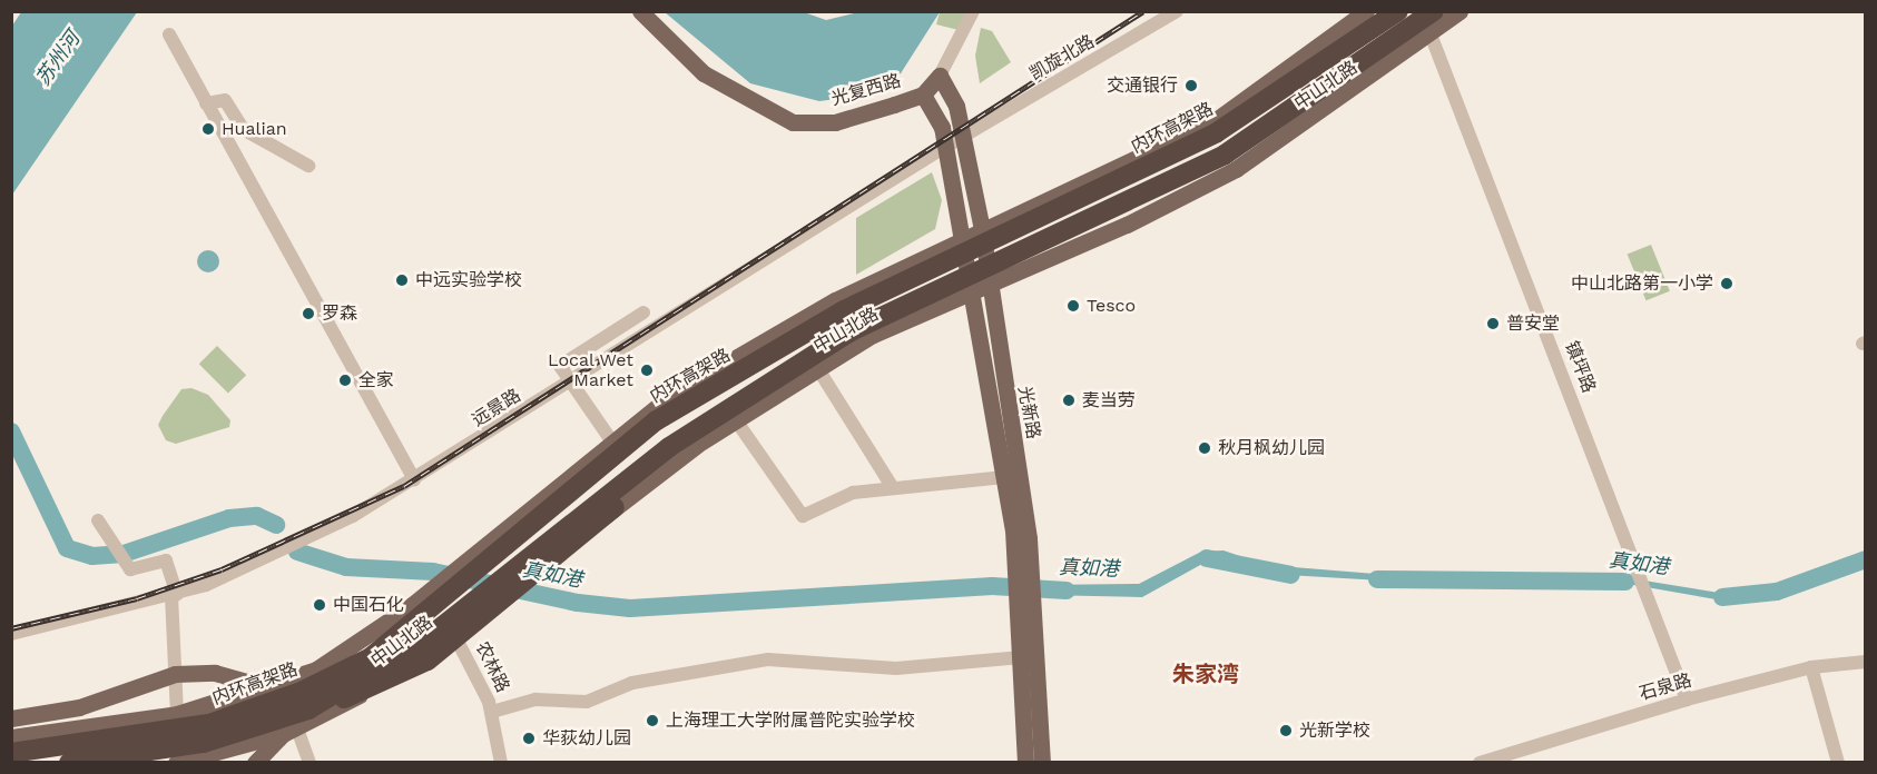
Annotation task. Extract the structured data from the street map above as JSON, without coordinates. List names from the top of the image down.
{
  "streets": {
    "highway": ["内环高架路"],
    "main road": [
      "中山北路",
      "光复西路",
      "镇坪路",
      "光新路"
    ],
    "street": [
      "凯旋北路",
      "远景路",
      "农林路",
      "石泉路"
    ]
  },
  "crossings": [
    ["凯旋北路", "远景路"],
    ["凯旋北路", "光新路"],
    ["中山北路", "镇坪路"],
    ["中山北路", "光新路"],
    ["中山北路", "农林路"],
    ["光复西路", "光新路"],
    ["镇坪路", "石泉路"],
    ["远景路", "光新路"]
  ],
  "districts": ["朱家湾"],
  "water": ["苏州河", "真如港"],
  "places": [
    "交通银行",
    "Hualian",
    "中远实验学校",
    "中山北路第一小学",
    "Tesco",
    "罗森",
    "普安堂",
    "Local Wet Market",
    "全家",
    "麦当劳",
    "秋月枫幼儿园",
    "中国石化",
    "上海理工大学附属普陀实验学校",
    "光新学校",
    "华荻幼儿园"
  ]
}
